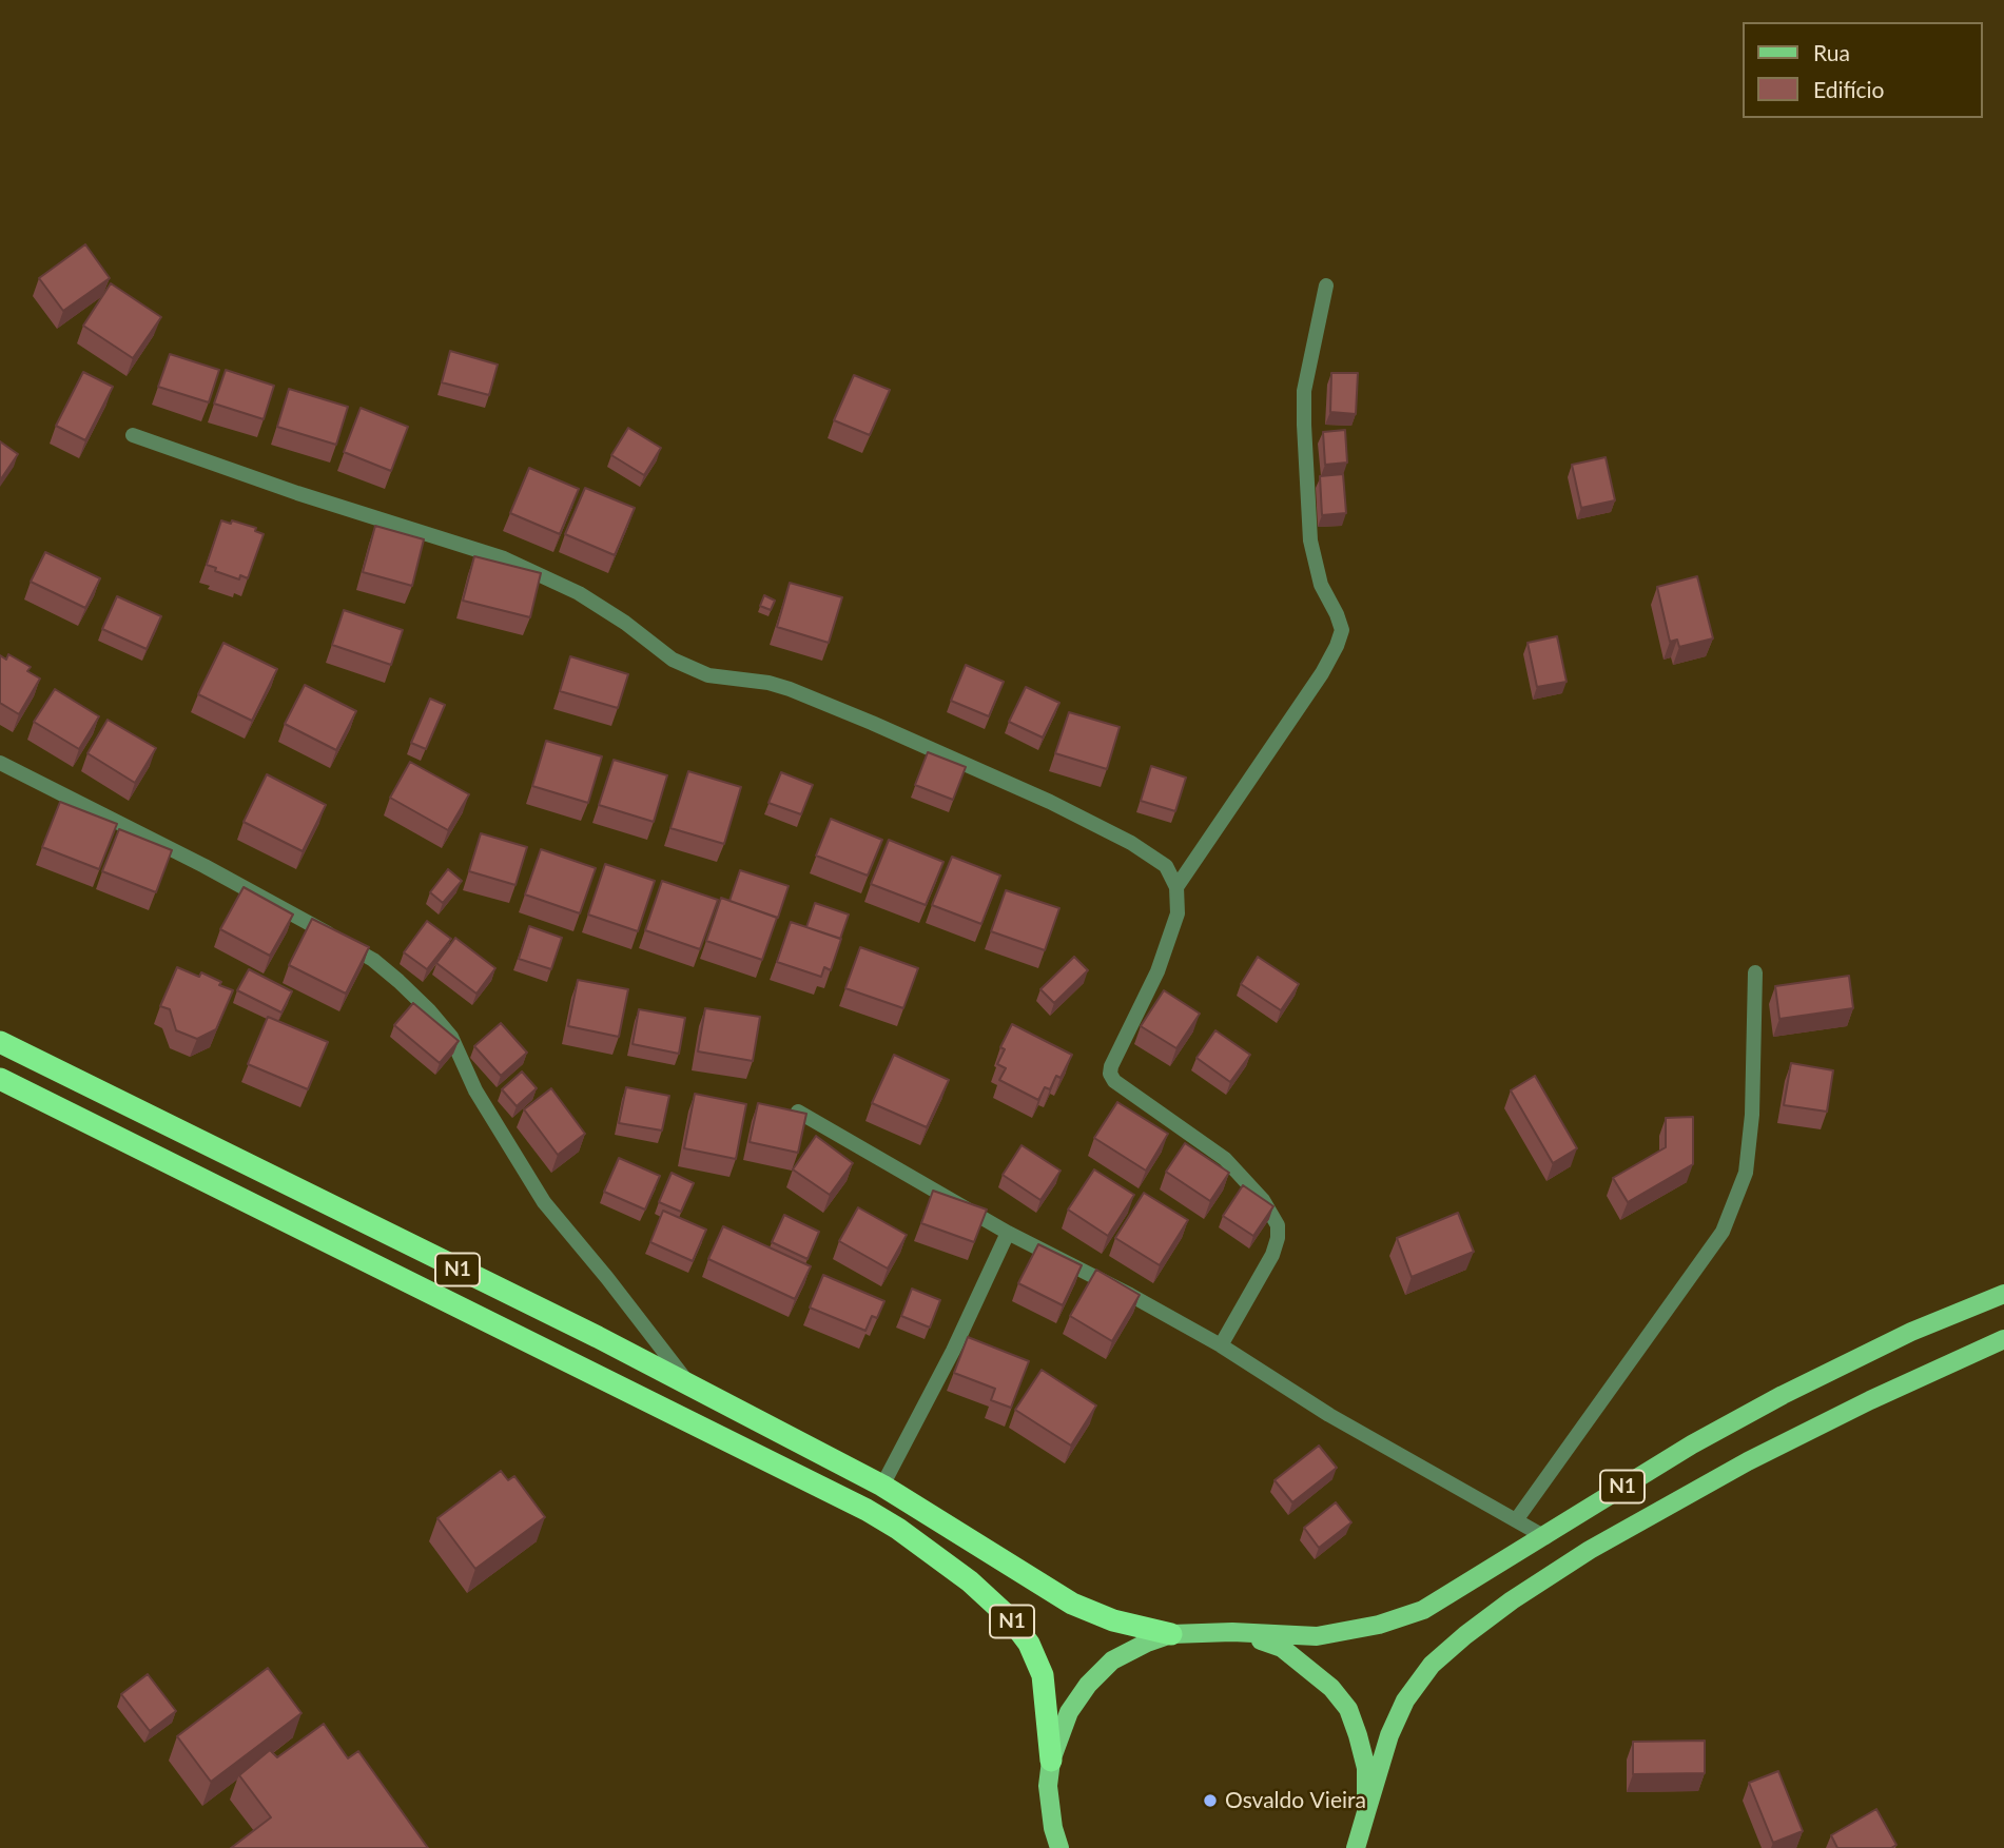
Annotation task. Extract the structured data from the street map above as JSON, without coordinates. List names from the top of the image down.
{
  "streets": {
    "highway": ["N1"]
  },
  "places": ["Osvaldo Vieira"],
  "legend": ["Rua", "Edifício"]
}
